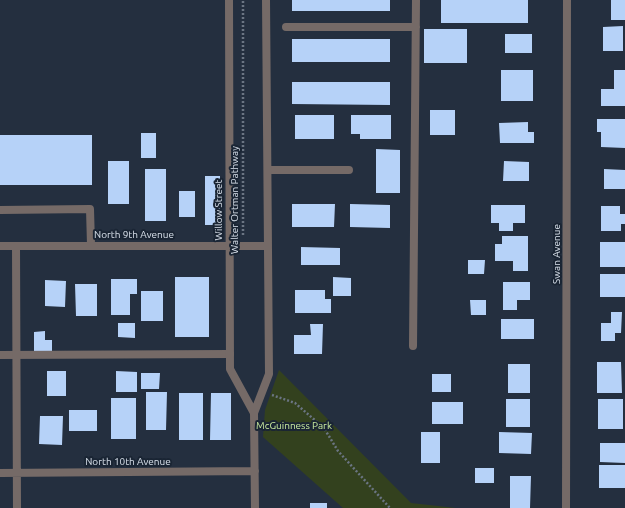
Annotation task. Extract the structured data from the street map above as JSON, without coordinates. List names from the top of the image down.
{
  "streets": {
    "street": [
      "Willow Street",
      "North 9th Avenue",
      "Swan Avenue",
      "North 10th Avenue"
    ],
    "path": ["Walter Ortman Pathway"]
  },
  "crossings": [
    ["Walter Ortman Pathway", "North 9th Avenue"],
    ["Willow Street", "North 9th Avenue"],
    ["Willow Street", "North 10th Avenue"]
  ],
  "parks": ["McGuinness Park"]
}
